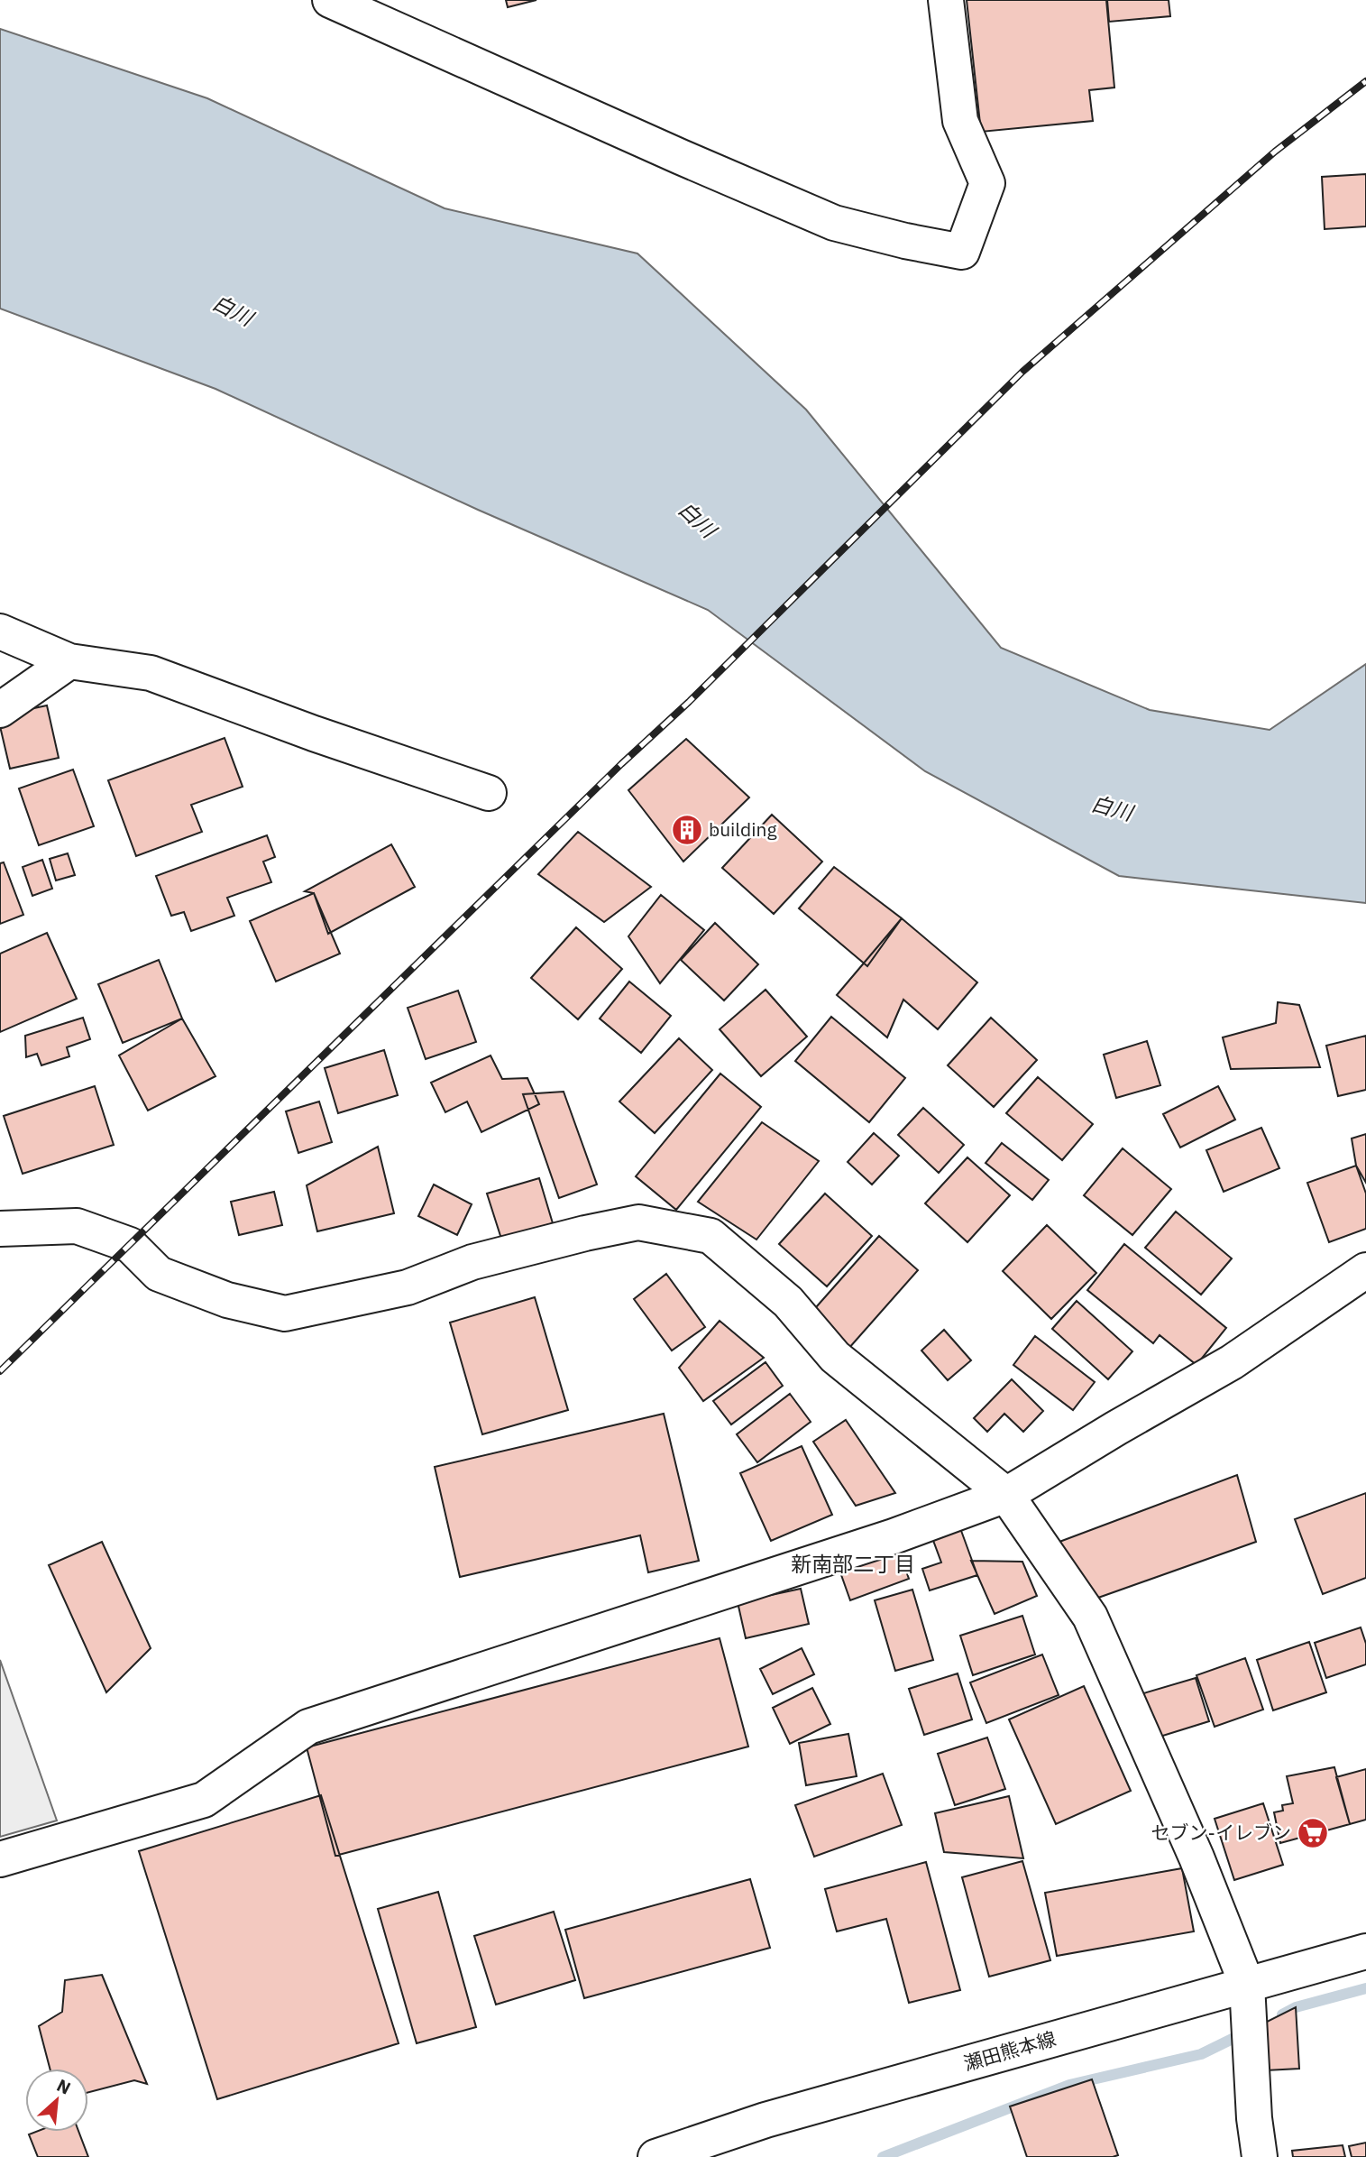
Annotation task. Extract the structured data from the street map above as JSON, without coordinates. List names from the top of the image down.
{
  "streets": {
    "street": ["瀬田熊本線"]
  },
  "districts": ["新南部二丁目"],
  "water": ["白川"],
  "places": {
    "building": ["building"],
    "supermarket": ["セブン-イレブン"]
  },
  "north": "top right"
}
